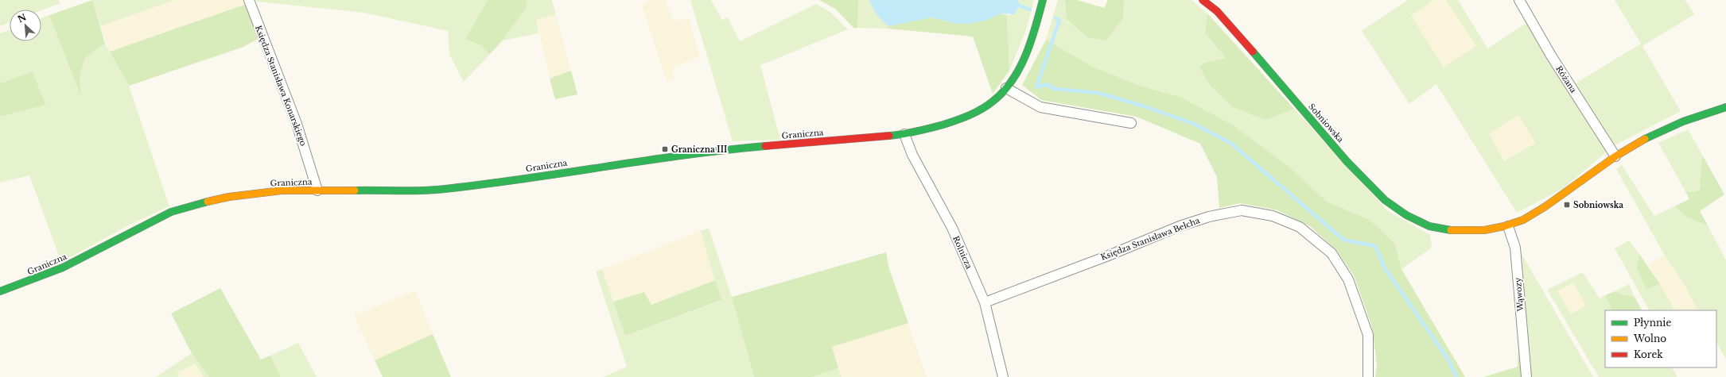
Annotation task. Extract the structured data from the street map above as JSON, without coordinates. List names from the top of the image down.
{
  "streets": {
    "street": [
      "Różana",
      "Księdza Stanisława Konarskiego",
      "Sobniowska",
      "Graniczna",
      "Księdza Stanisława Bełcha",
      "Rolnicza",
      "Wąwozy"
    ]
  },
  "crossings": [
    ["Różana", "Sobniowska"],
    ["Księdza Stanisława Konarskiego", "Graniczna"],
    ["Sobniowska", "Wąwozy"],
    ["Graniczna", "Rolnicza"],
    ["Księdza Stanisława Bełcha", "Rolnicza"]
  ],
  "places": {
    "transit": ["Graniczna III", "Sobniowska"]
  },
  "legend": ["Płynnie", "Wolno", "Korek"],
  "north": "top left"
}
